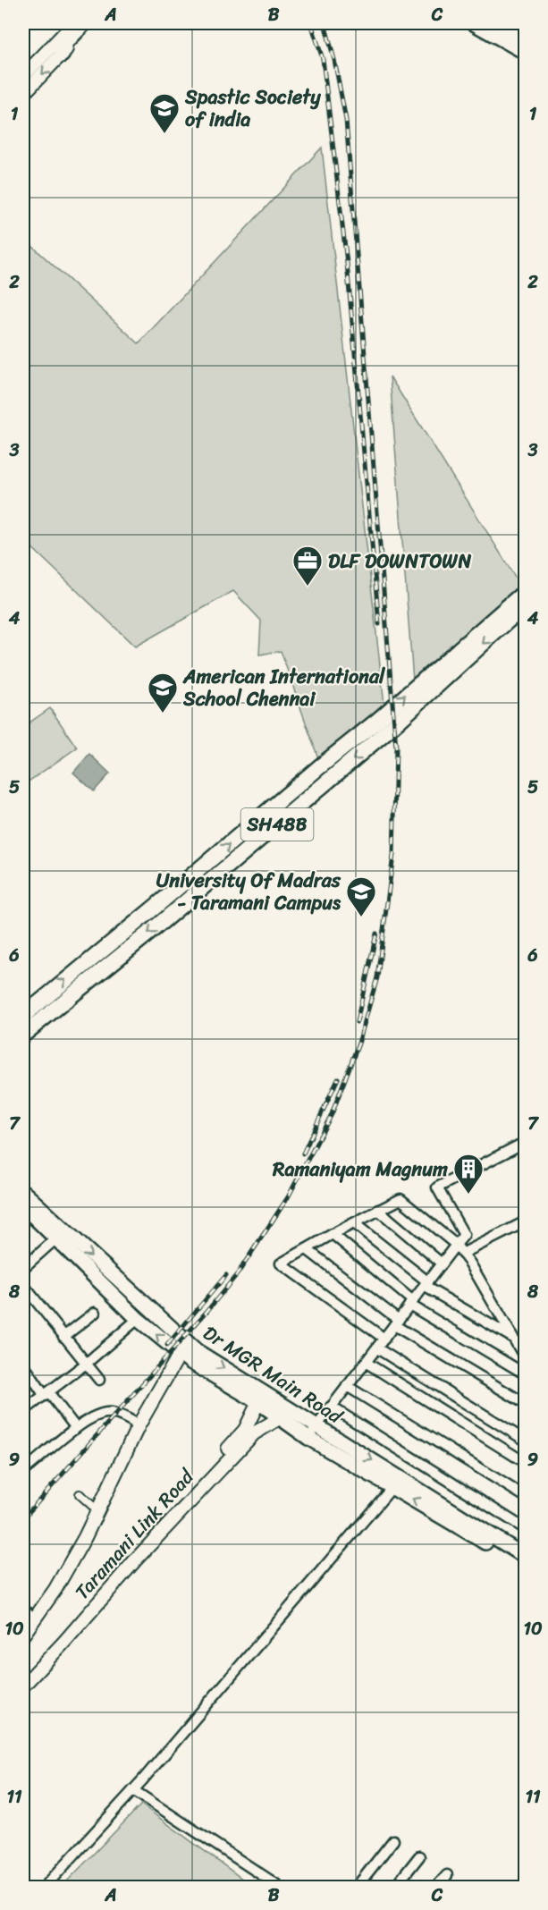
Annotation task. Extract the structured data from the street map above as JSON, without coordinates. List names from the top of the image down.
{
  "streets": {
    "main road": ["SH48B", "Dr MGR Main Road"],
    "street": ["Taramani Link Road"]
  },
  "crossings": [
    ["Dr MGR Main Road", "Taramani Link Road"]
  ],
  "places": {
    "school or university": ["Spastic Society of india", "American International School Chennai", "University Of Madras - Taramani Campus"],
    "office": ["DLF DOWNTOWN"],
    "building": ["Ramaniyam Magnum"]
  },
  "grid": {
    "columns": ["A", "B", "C"],
    "rows": [
      "1",
      "2",
      "3",
      "4",
      "5",
      "6",
      "7",
      "8",
      "9",
      "10",
      "11"
    ]
  }
}
